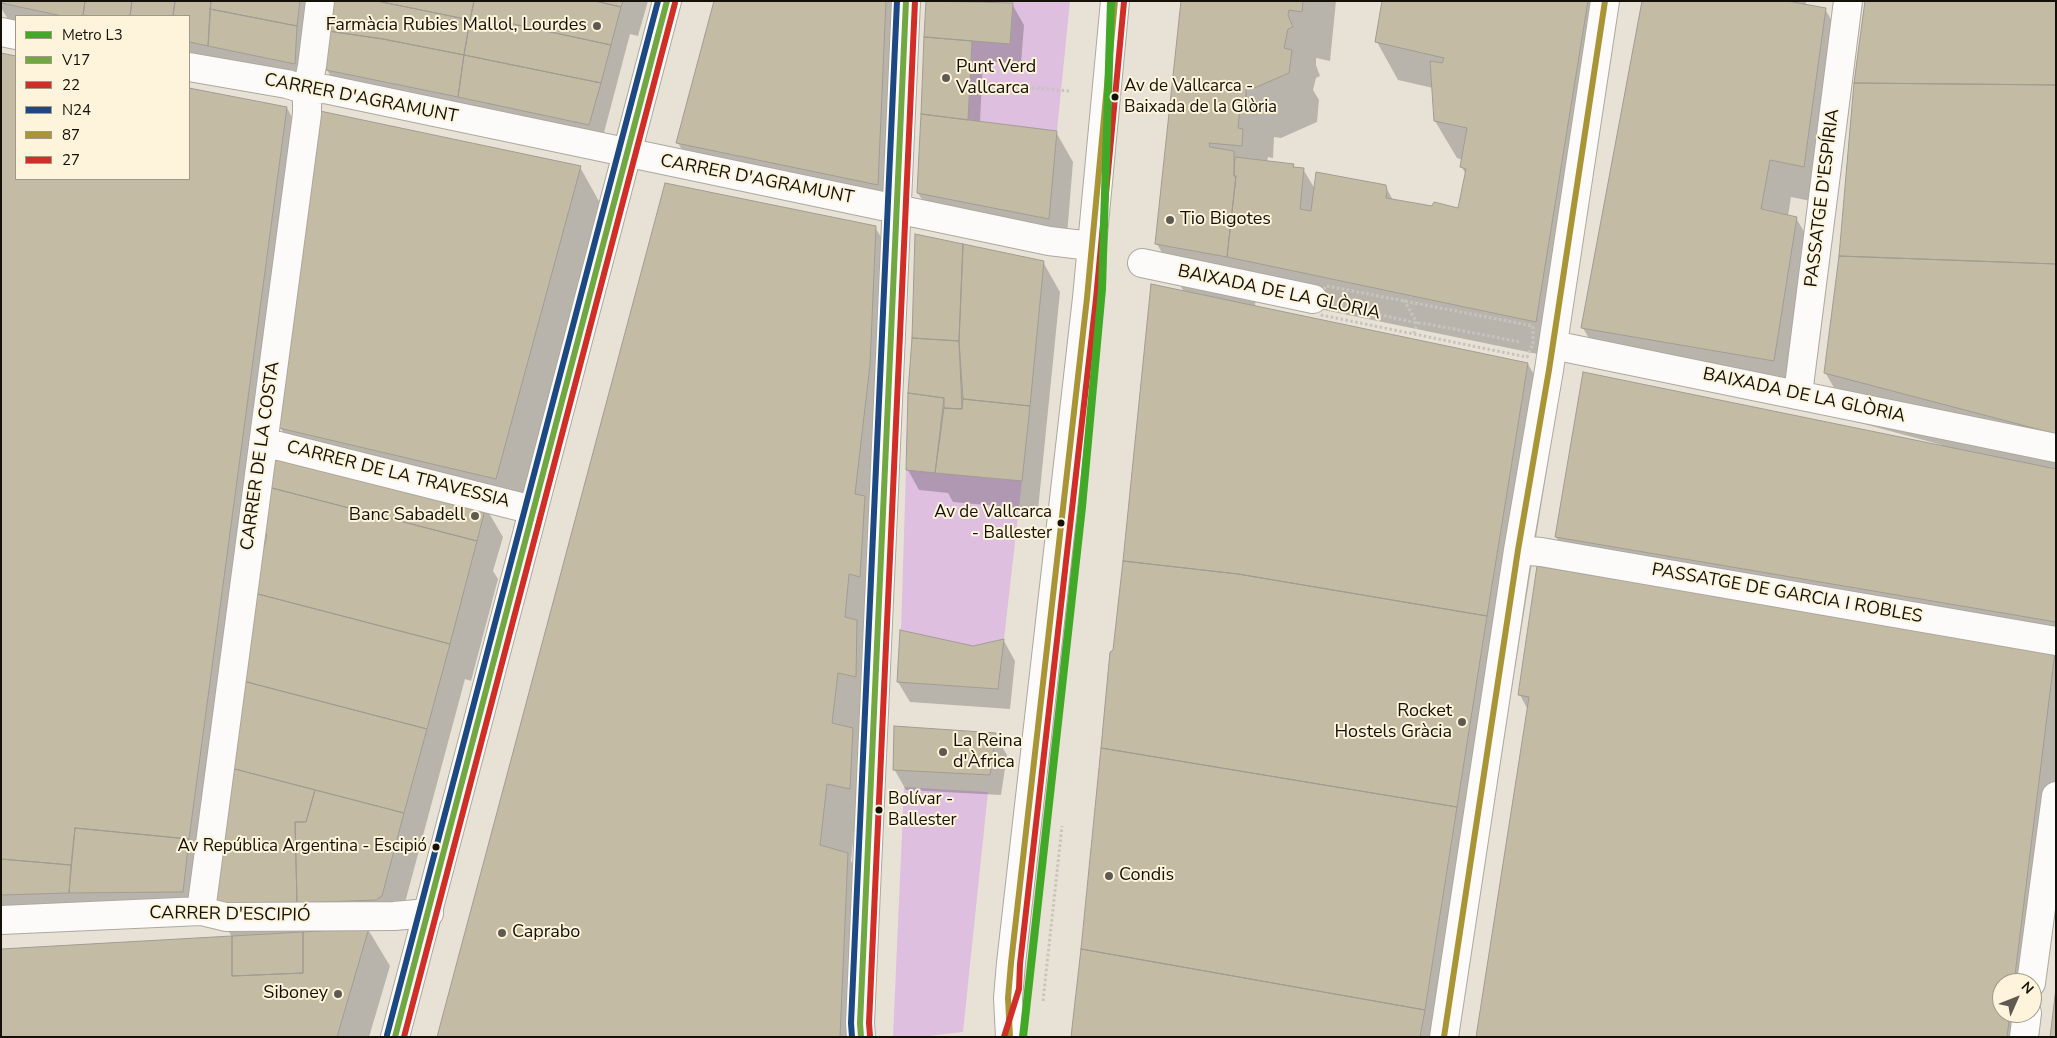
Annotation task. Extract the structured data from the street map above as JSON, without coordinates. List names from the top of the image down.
{
  "streets": {
    "street": [
      "CARRER D'AGRAMUNT",
      "PASSATGE D'ESPÍRIA",
      "BAIXADA DE LA GLÒRIA",
      "CARRER DE LA COSTA",
      "CARRER DE LA TRAVESSIA",
      "PASSATGE DE GARCIA I ROBLES",
      "CARRER D'ESCIPIÓ"
    ]
  },
  "crossings": [
    ["CARRER D'AGRAMUNT", "CARRER DE LA COSTA"],
    ["PASSATGE D'ESPÍRIA", "BAIXADA DE LA GLÒRIA"],
    ["CARRER DE LA COSTA", "CARRER DE LA TRAVESSIA"],
    ["CARRER DE LA COSTA", "CARRER D'ESCIPIÓ"]
  ],
  "places": [
    "Farmàcia Rubies Mallol, Lourdes",
    "Punt Verd Vallcarca",
    "Av de Vallcarca - Baixada de la Glòria",
    "Tio Bigotes",
    "Banc Sabadell",
    "Av de Vallcarca - Ballester",
    "Rocket Hostels Gràcia",
    "La Reina d'Àfrica",
    "Bolívar - Ballester",
    "Av República Argentina - Escipió",
    "Condis",
    "Caprabo",
    "Siboney"
  ],
  "lines": [
    "metro line L3",
    "transit line V17",
    "transit line 22",
    "transit line N24",
    "transit line 87",
    "transit line 27"
  ],
  "legend": [
    "Metro L3",
    "V17",
    "22",
    "N24",
    "87",
    "27"
  ],
  "north": "top right"
}
